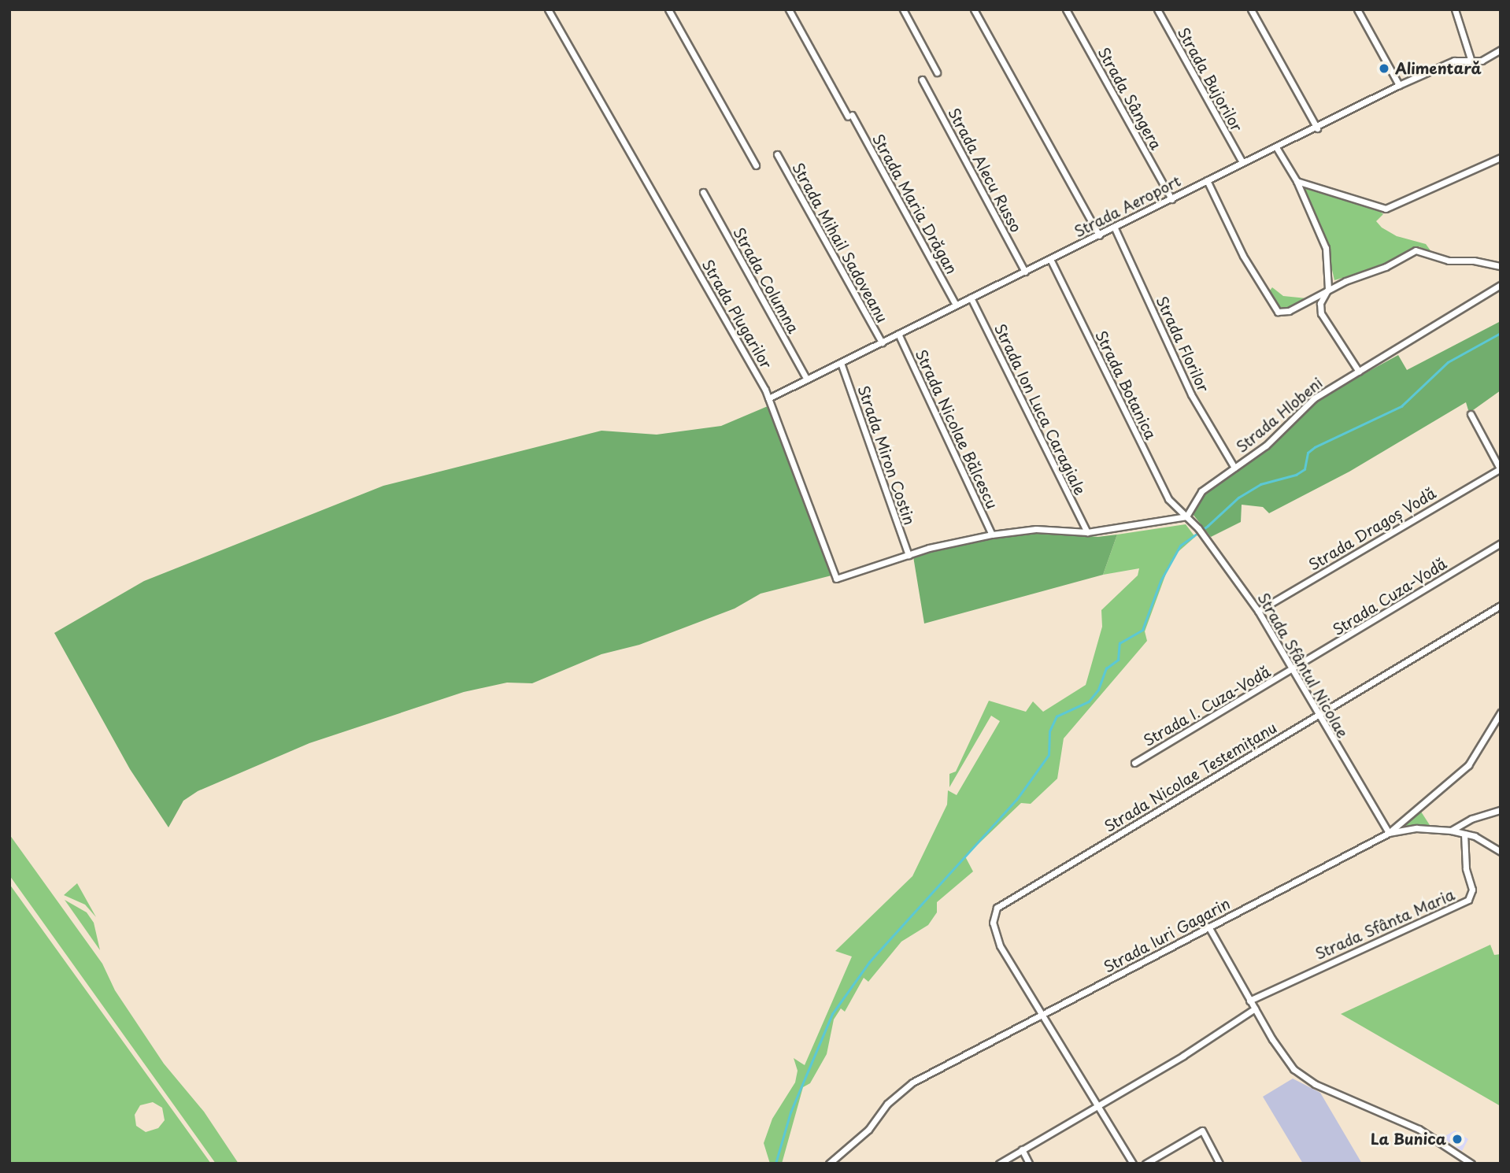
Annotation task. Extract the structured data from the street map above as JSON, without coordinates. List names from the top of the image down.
{
  "streets": {
    "street": [
      "Strada Bujorilor",
      "Strada Sângera",
      "Strada Alecu Russo",
      "Strada Maria Drăgan",
      "Strada Aeroport",
      "Strada Mihail Sadoveanu",
      "Strada Columna",
      "Strada Plugarilor",
      "Strada Florilor",
      "Strada Botanica",
      "Strada Ion Luca Caragiale",
      "Strada Hlobeni",
      "Strada Nicolae Bălcescu",
      "Strada Miron Costin",
      "Strada Dragoș Vodă",
      "Strada Cuza-Vodă",
      "Strada Sfântul Nicolae",
      "Strada I. Cuza-Vodă",
      "Strada Nicolae Testemițanu",
      "Strada Sfânta Maria",
      "Strada Iuri Gagarin"
    ]
  },
  "crossings": [
    ["Strada Bujorilor", "Strada Aeroport"],
    ["Strada Sângera", "Strada Aeroport"],
    ["Strada Alecu Russo", "Strada Aeroport"],
    ["Strada Maria Drăgan", "Strada Aeroport"],
    ["Strada Aeroport", "Strada Mihail Sadoveanu"],
    ["Strada Aeroport", "Strada Columna"],
    ["Strada Aeroport", "Strada Plugarilor"],
    ["Strada Aeroport", "Strada Florilor"],
    ["Strada Aeroport", "Strada Botanica"],
    ["Strada Aeroport", "Strada Ion Luca Caragiale"],
    ["Strada Aeroport", "Strada Nicolae Bălcescu"],
    ["Strada Aeroport", "Strada Miron Costin"],
    ["Strada Plugarilor", "Strada Miron Costin"],
    ["Strada Florilor", "Strada Hlobeni"],
    ["Strada Botanica", "Strada Hlobeni"],
    ["Strada Botanica", "Strada Sfântul Nicolae"],
    ["Strada Hlobeni", "Strada Sfântul Nicolae"],
    ["Strada Dragoș Vodă", "Strada Sfântul Nicolae"],
    ["Strada Cuza-Vodă", "Strada Sfântul Nicolae"],
    ["Strada Cuza-Vodă", "Strada I. Cuza-Vodă"],
    ["Strada Sfântul Nicolae", "Strada I. Cuza-Vodă"],
    ["Strada Sfântul Nicolae", "Strada Nicolae Testemițanu"],
    ["Strada Sfântul Nicolae", "Strada Iuri Gagarin"],
    ["Strada Nicolae Testemițanu", "Strada Iuri Gagarin"]
  ],
  "places": ["Alimentară", "La Bunica"]
}
